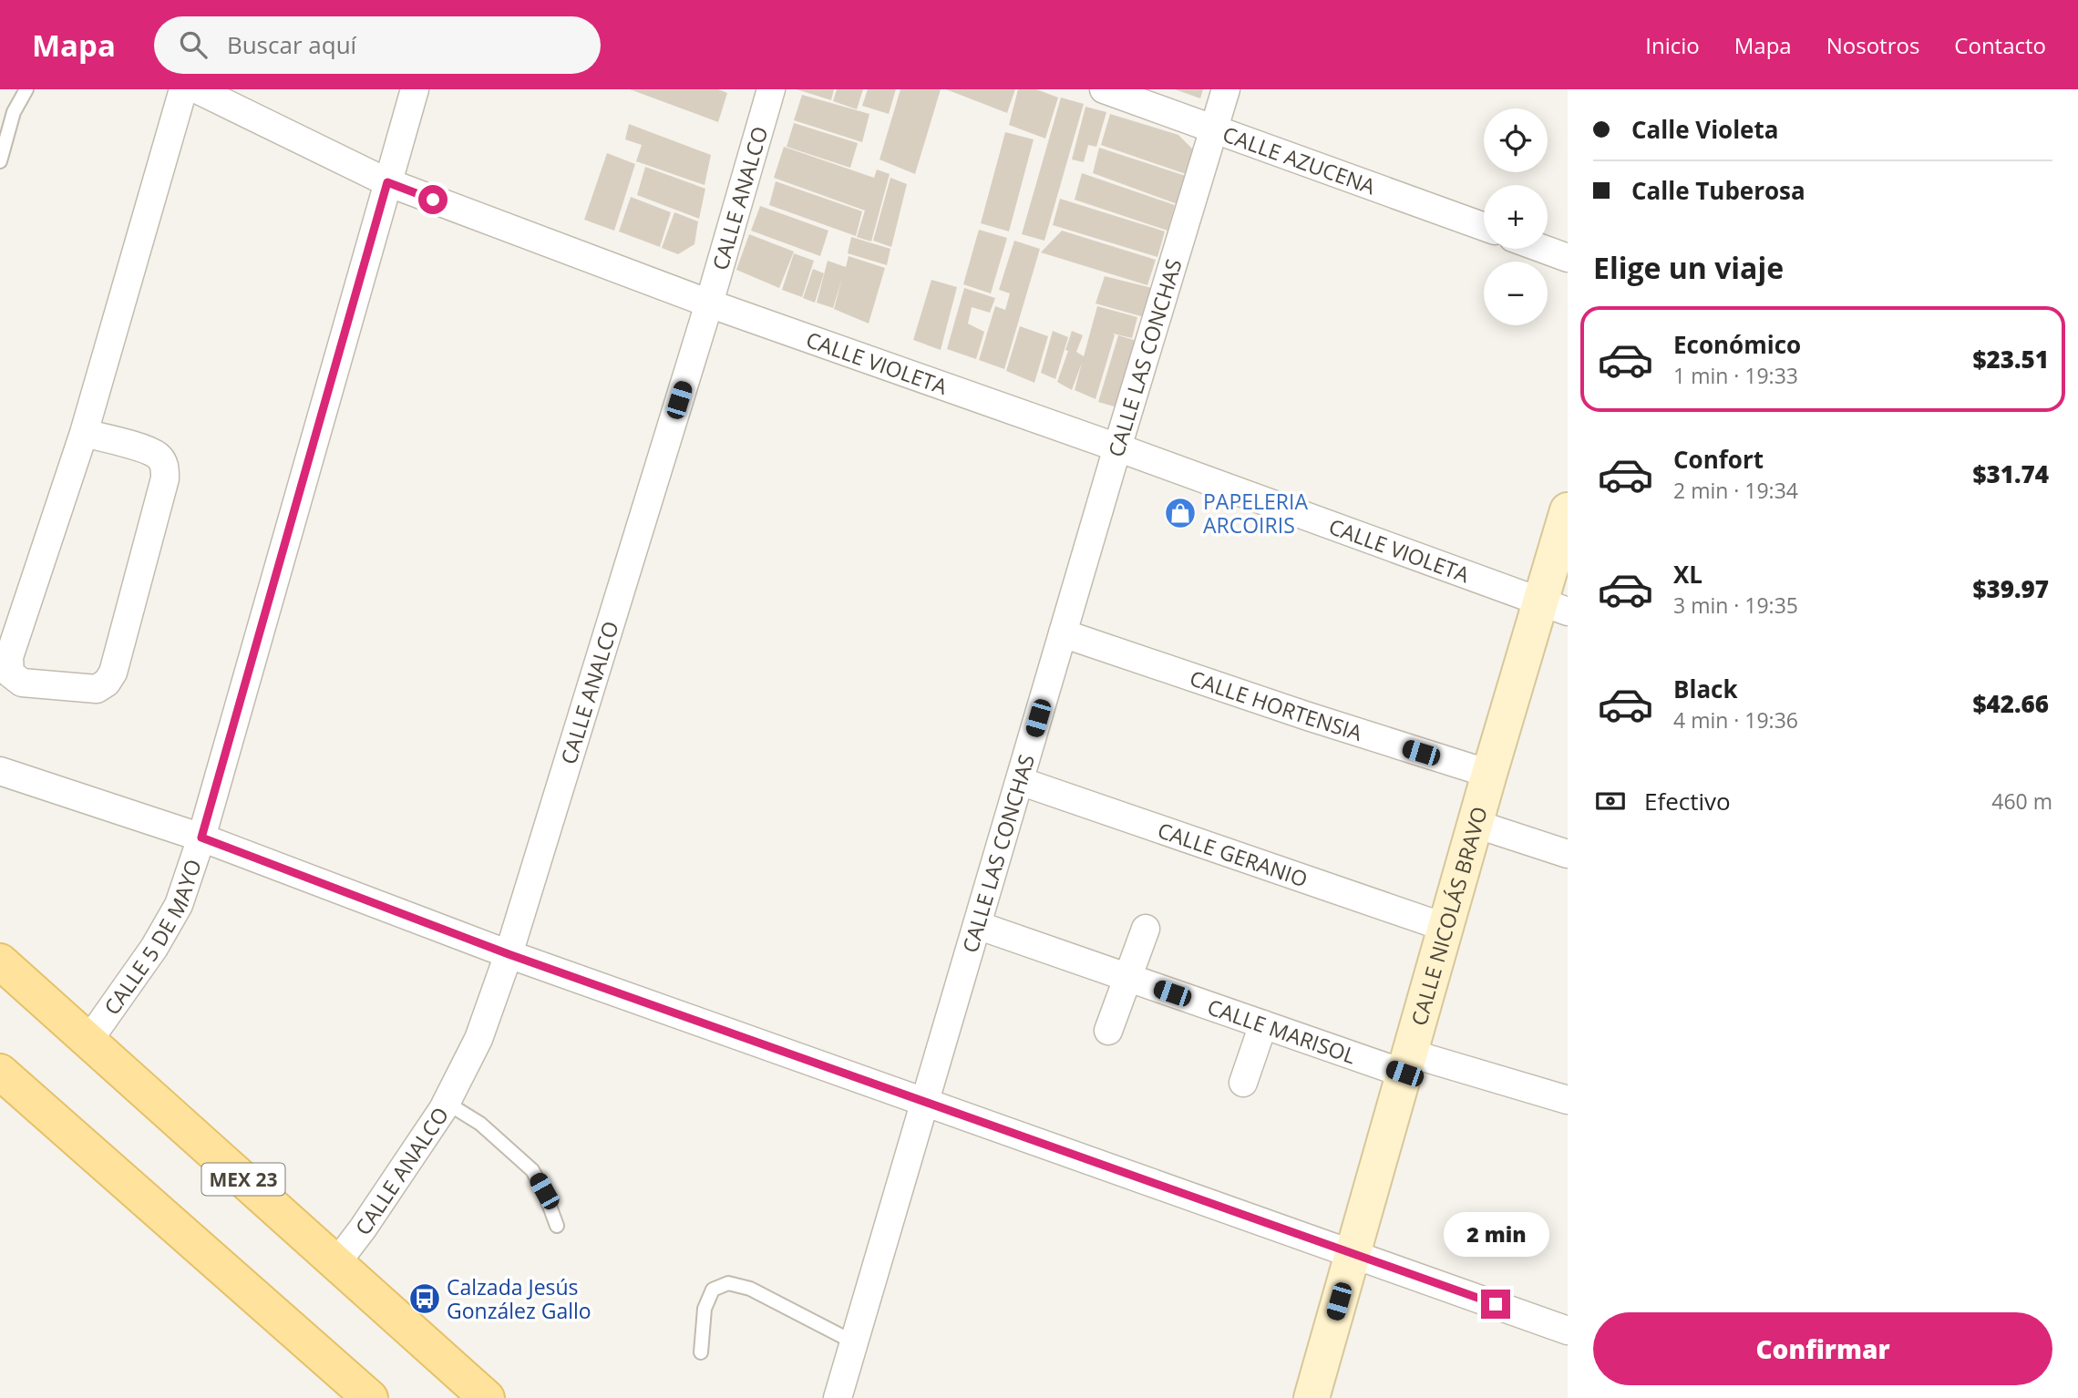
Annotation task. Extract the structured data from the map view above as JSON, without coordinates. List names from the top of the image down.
{
  "streets": {
    "main road": ["MEX 23"],
    "street": [
      "CALLE AZUCENA",
      "CALLE ANALCO",
      "CALLE LAS CONCHAS",
      "CALLE VIOLETA",
      "CALLE HORTENSIA",
      "CALLE GERANIO",
      "CALLE NICOLÁS BRAVO",
      "CALLE 5 DE MAYO",
      "CALLE MARISOL"
    ]
  },
  "crossings": [
    ["CALLE AZUCENA", "CALLE LAS CONCHAS"],
    ["CALLE ANALCO", "CALLE VIOLETA"],
    ["CALLE ANALCO", "MEX 23"],
    ["CALLE LAS CONCHAS", "CALLE VIOLETA"],
    ["CALLE LAS CONCHAS", "CALLE HORTENSIA"],
    ["CALLE LAS CONCHAS", "CALLE GERANIO"],
    ["CALLE LAS CONCHAS", "CALLE MARISOL"],
    ["CALLE VIOLETA", "CALLE NICOLÁS BRAVO"],
    ["CALLE VIOLETA", "CALLE 5 DE MAYO"],
    ["CALLE HORTENSIA", "CALLE NICOLÁS BRAVO"],
    ["CALLE GERANIO", "CALLE NICOLÁS BRAVO"],
    ["CALLE NICOLÁS BRAVO", "CALLE MARISOL"],
    ["CALLE 5 DE MAYO", "MEX 23"]
  ],
  "places": {
    "shop": ["PAPELERIA ARCOIRIS"],
    "bus stop": ["Calzada Jesús González Gallo"]
  },
  "page": {
    "header": "Mapa",
    "search": "Buscar aquí",
    "nav": [
      "Inicio",
      "Mapa",
      "Nosotros",
      "Contacto"
    ],
    "banner": ["Calle Violeta", "Calle Tuberosa"],
    "map_buttons": ["+", "−"],
    "heading": "Elige un viaje",
    "list": [
      {
        "name": "Económico",
        "note": "1 min · 19:33",
        "value": "$23.51"
      },
      {
        "name": "Confort",
        "note": "2 min · 19:34",
        "value": "$31.74"
      },
      {
        "name": "XL",
        "note": "3 min · 19:35",
        "value": "$39.97"
      },
      {
        "name": "Black",
        "note": "4 min · 19:36",
        "value": "$42.66"
      }
    ],
    "pay": ["Efectivo", "460 m"],
    "bubble": "2 min",
    "buttons": "Confirmar"
  }
}
